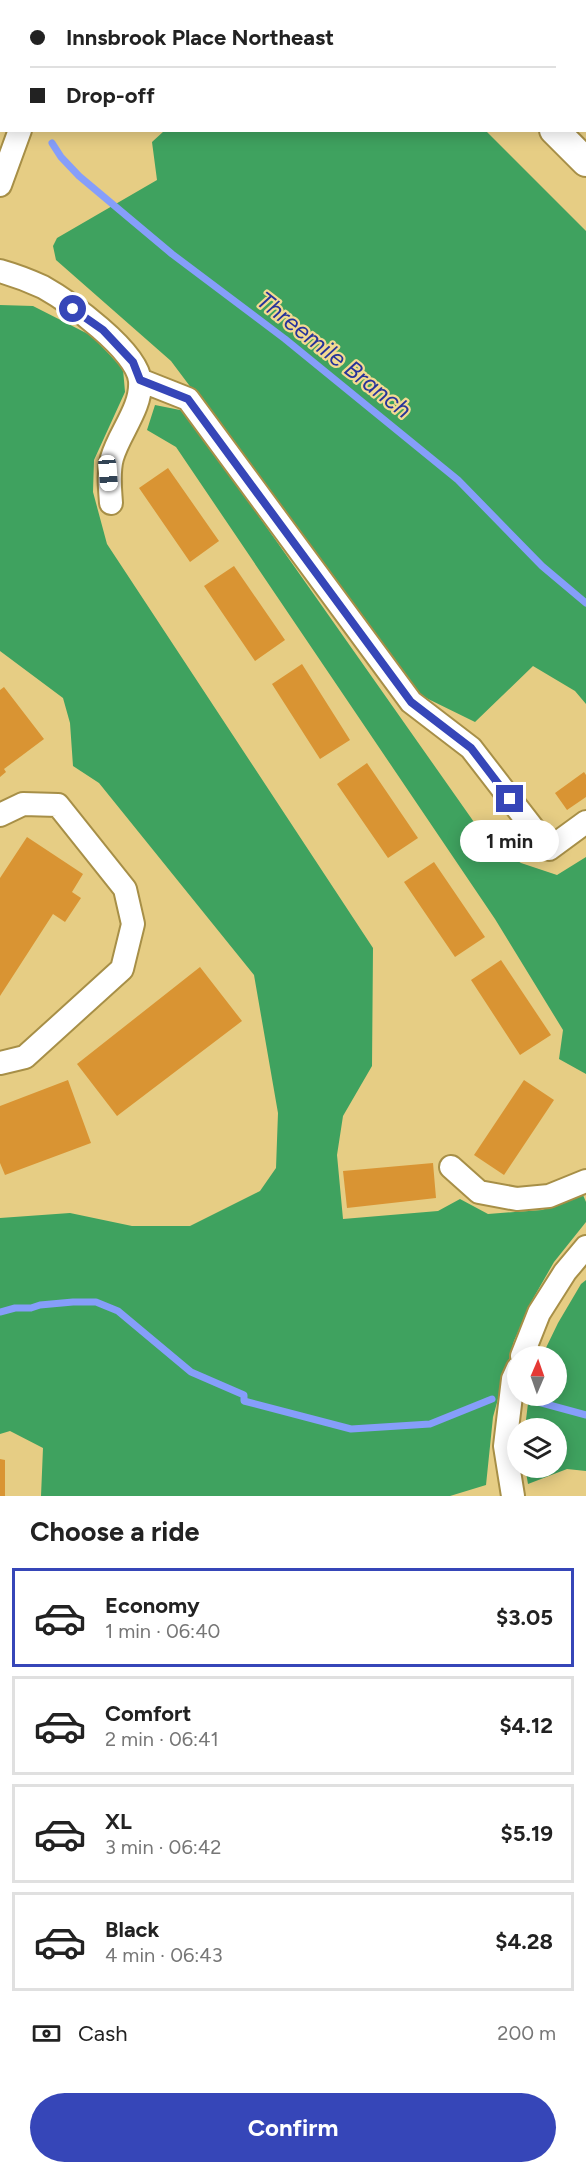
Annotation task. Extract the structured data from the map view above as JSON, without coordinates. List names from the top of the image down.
{
  "water": ["Threemile Branch"],
  "north": "top",
  "page": {
    "banner": ["Innsbrook Place Northeast", "Drop-off"],
    "bubble": "1 min",
    "heading": "Choose a ride",
    "list": [
      {
        "name": "Economy",
        "note": "1 min · 06:40",
        "value": "$3.05"
      },
      {
        "name": "Comfort",
        "note": "2 min · 06:41",
        "value": "$4.12"
      },
      {
        "name": "XL",
        "note": "3 min · 06:42",
        "value": "$5.19"
      },
      {
        "name": "Black",
        "note": "4 min · 06:43",
        "value": "$4.28"
      }
    ],
    "pay": ["Cash", "200 m"],
    "buttons": "Confirm"
  }
}
